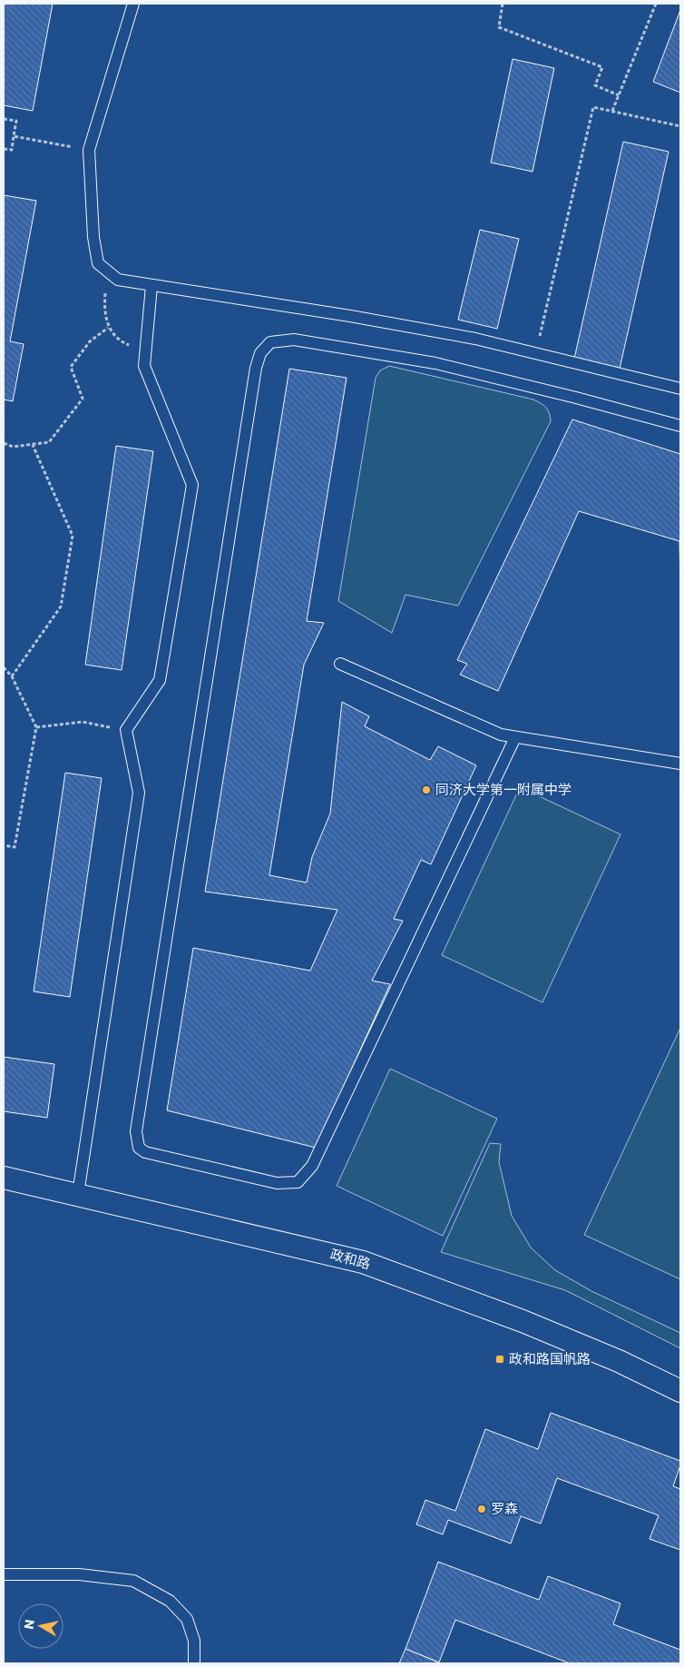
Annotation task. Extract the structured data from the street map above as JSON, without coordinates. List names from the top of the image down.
{
  "streets": {
    "street": ["政和路"]
  },
  "places": {
    "other": ["同济大学第一附属中学", "罗森"],
    "transit": ["政和路国帆路"]
  },
  "north": "left"
}
